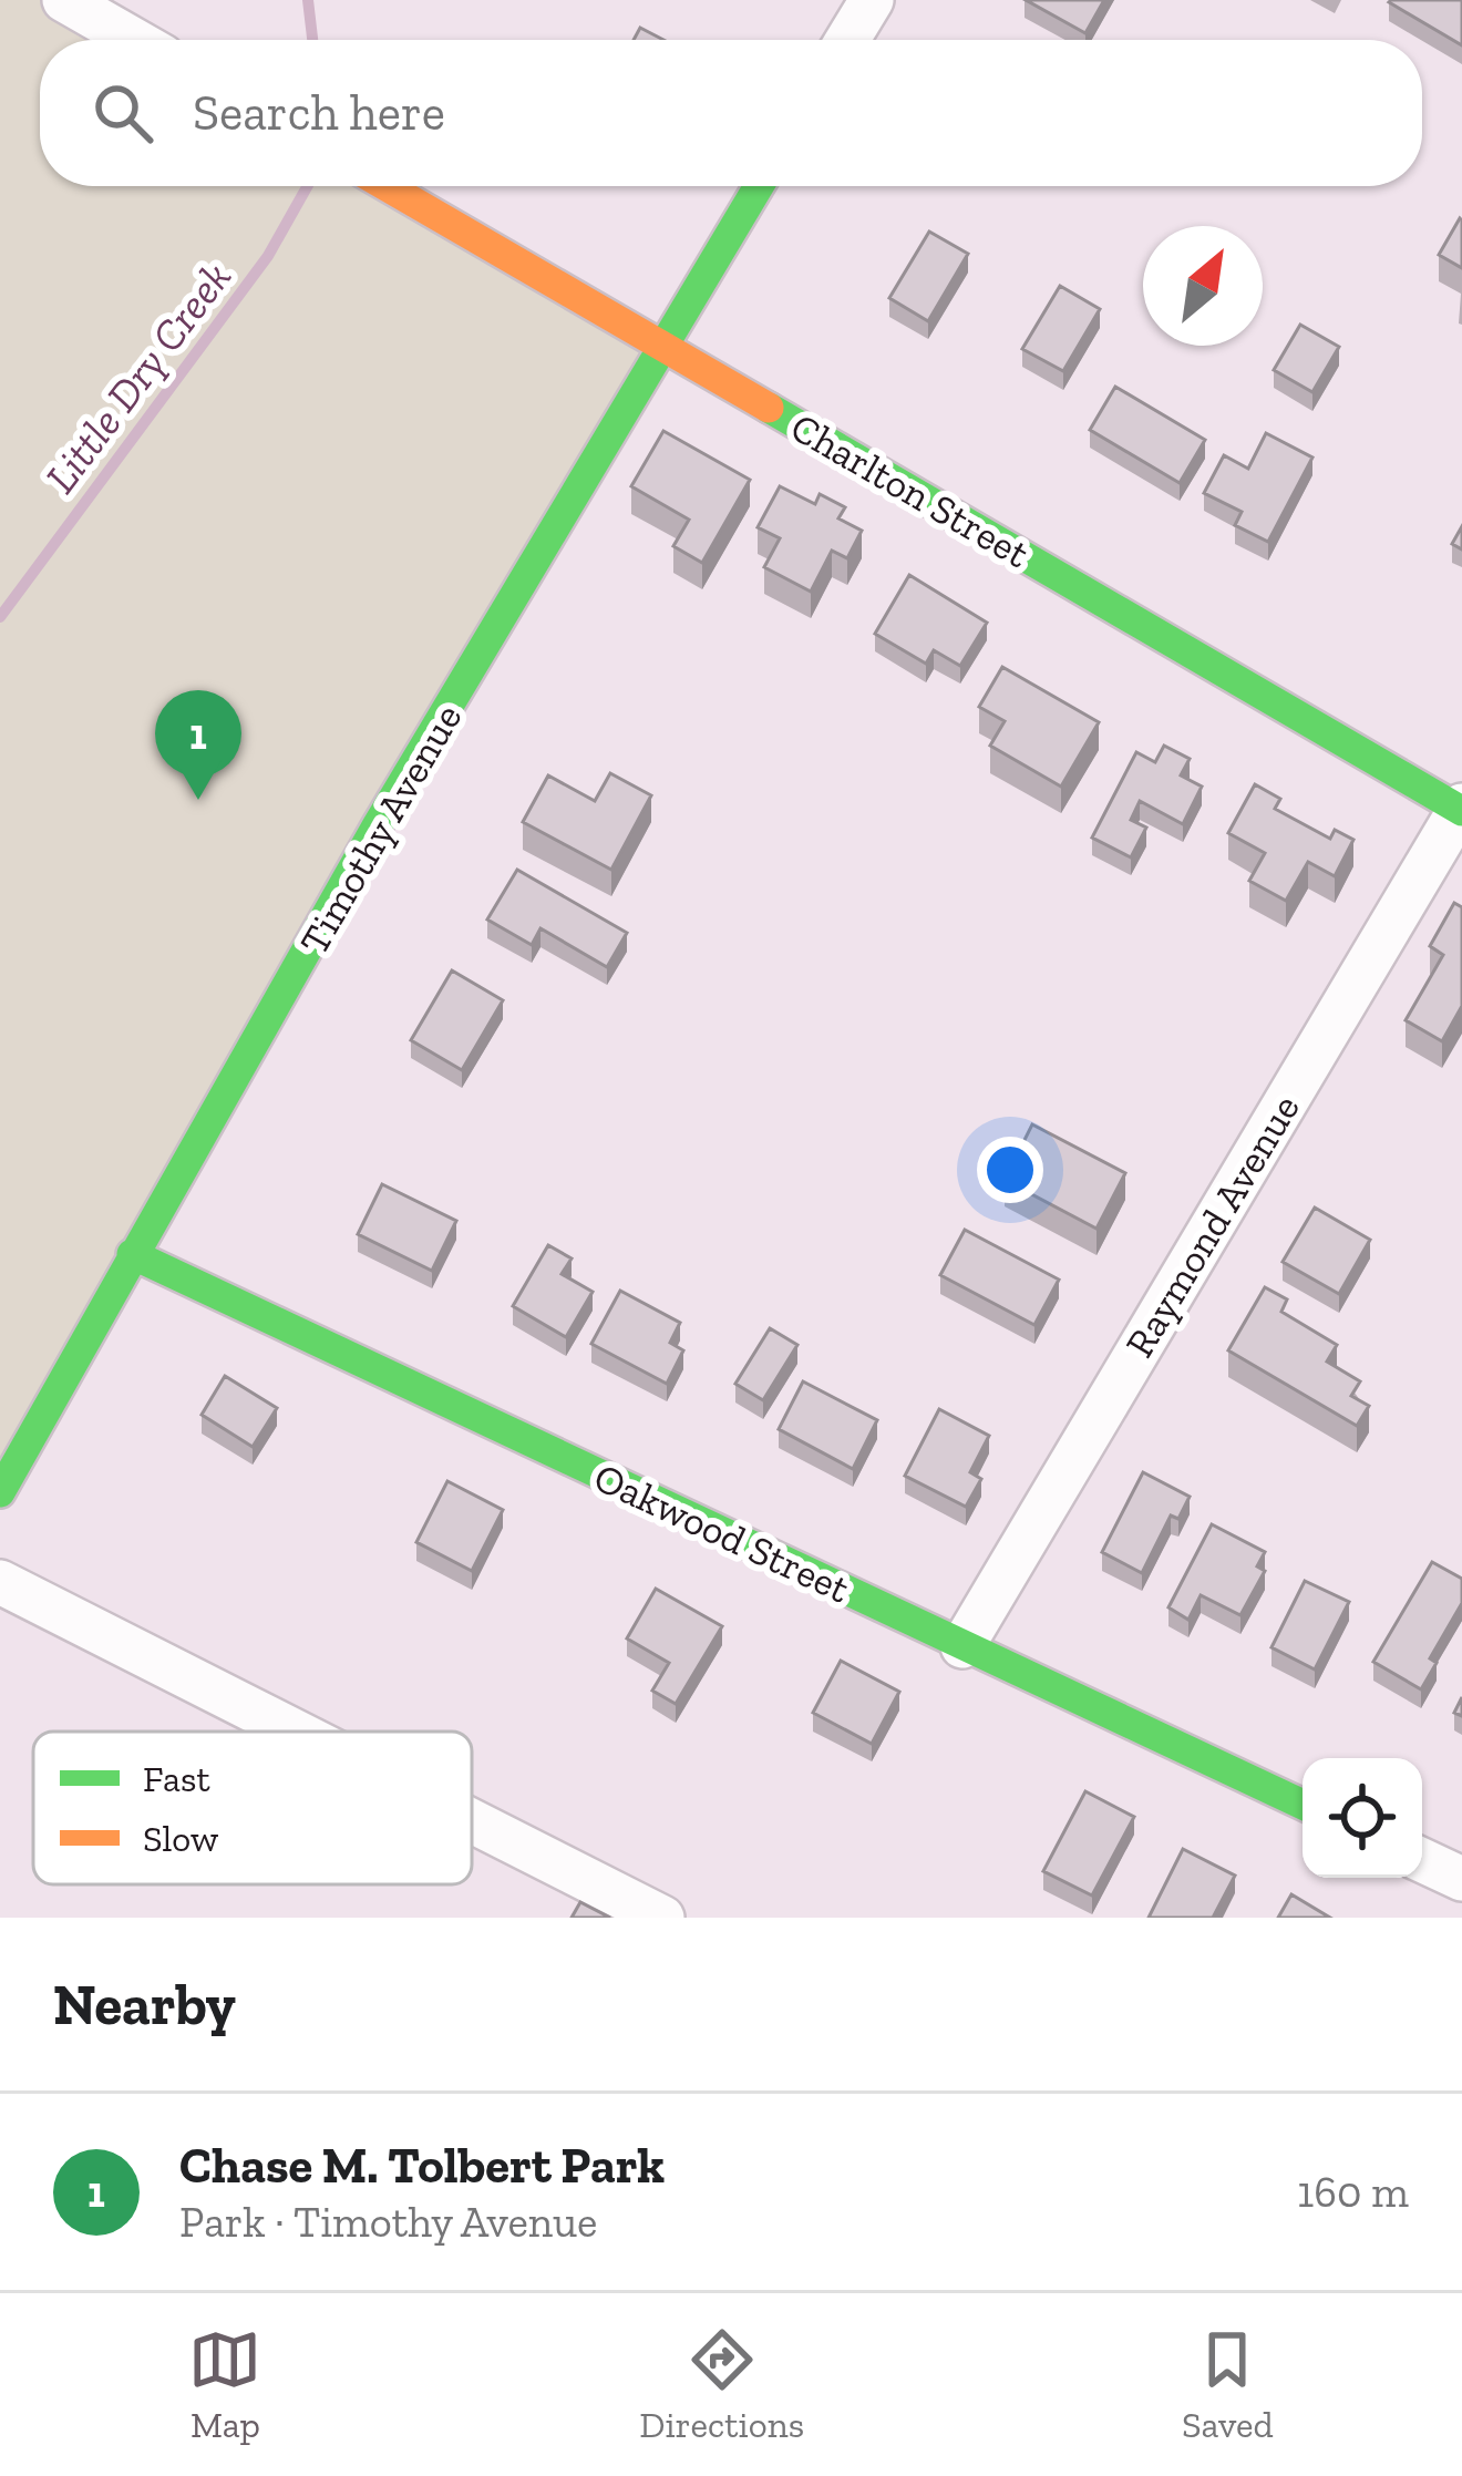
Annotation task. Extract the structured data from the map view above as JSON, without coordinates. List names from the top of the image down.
{
  "streets": {
    "street": [
      "Charlton Street",
      "Timothy Avenue",
      "Raymond Avenue",
      "Oakwood Street"
    ]
  },
  "crossings": [
    ["Charlton Street", "Timothy Avenue"],
    ["Charlton Street", "Raymond Avenue"],
    ["Timothy Avenue", "Oakwood Street"],
    ["Raymond Avenue", "Oakwood Street"]
  ],
  "water": ["Little Dry Creek"],
  "legend": ["Fast", "Slow"],
  "north": "top right",
  "page": {
    "search": "Search here",
    "pins": "1",
    "heading": "Nearby",
    "list": [
      {
        "mark": "1",
        "name": "Chase M. Tolbert Park",
        "note": "Park · Timothy Avenue",
        "value": "160 m"
      }
    ],
    "nav": ["Map", "Directions", "Saved"]
  }
}
